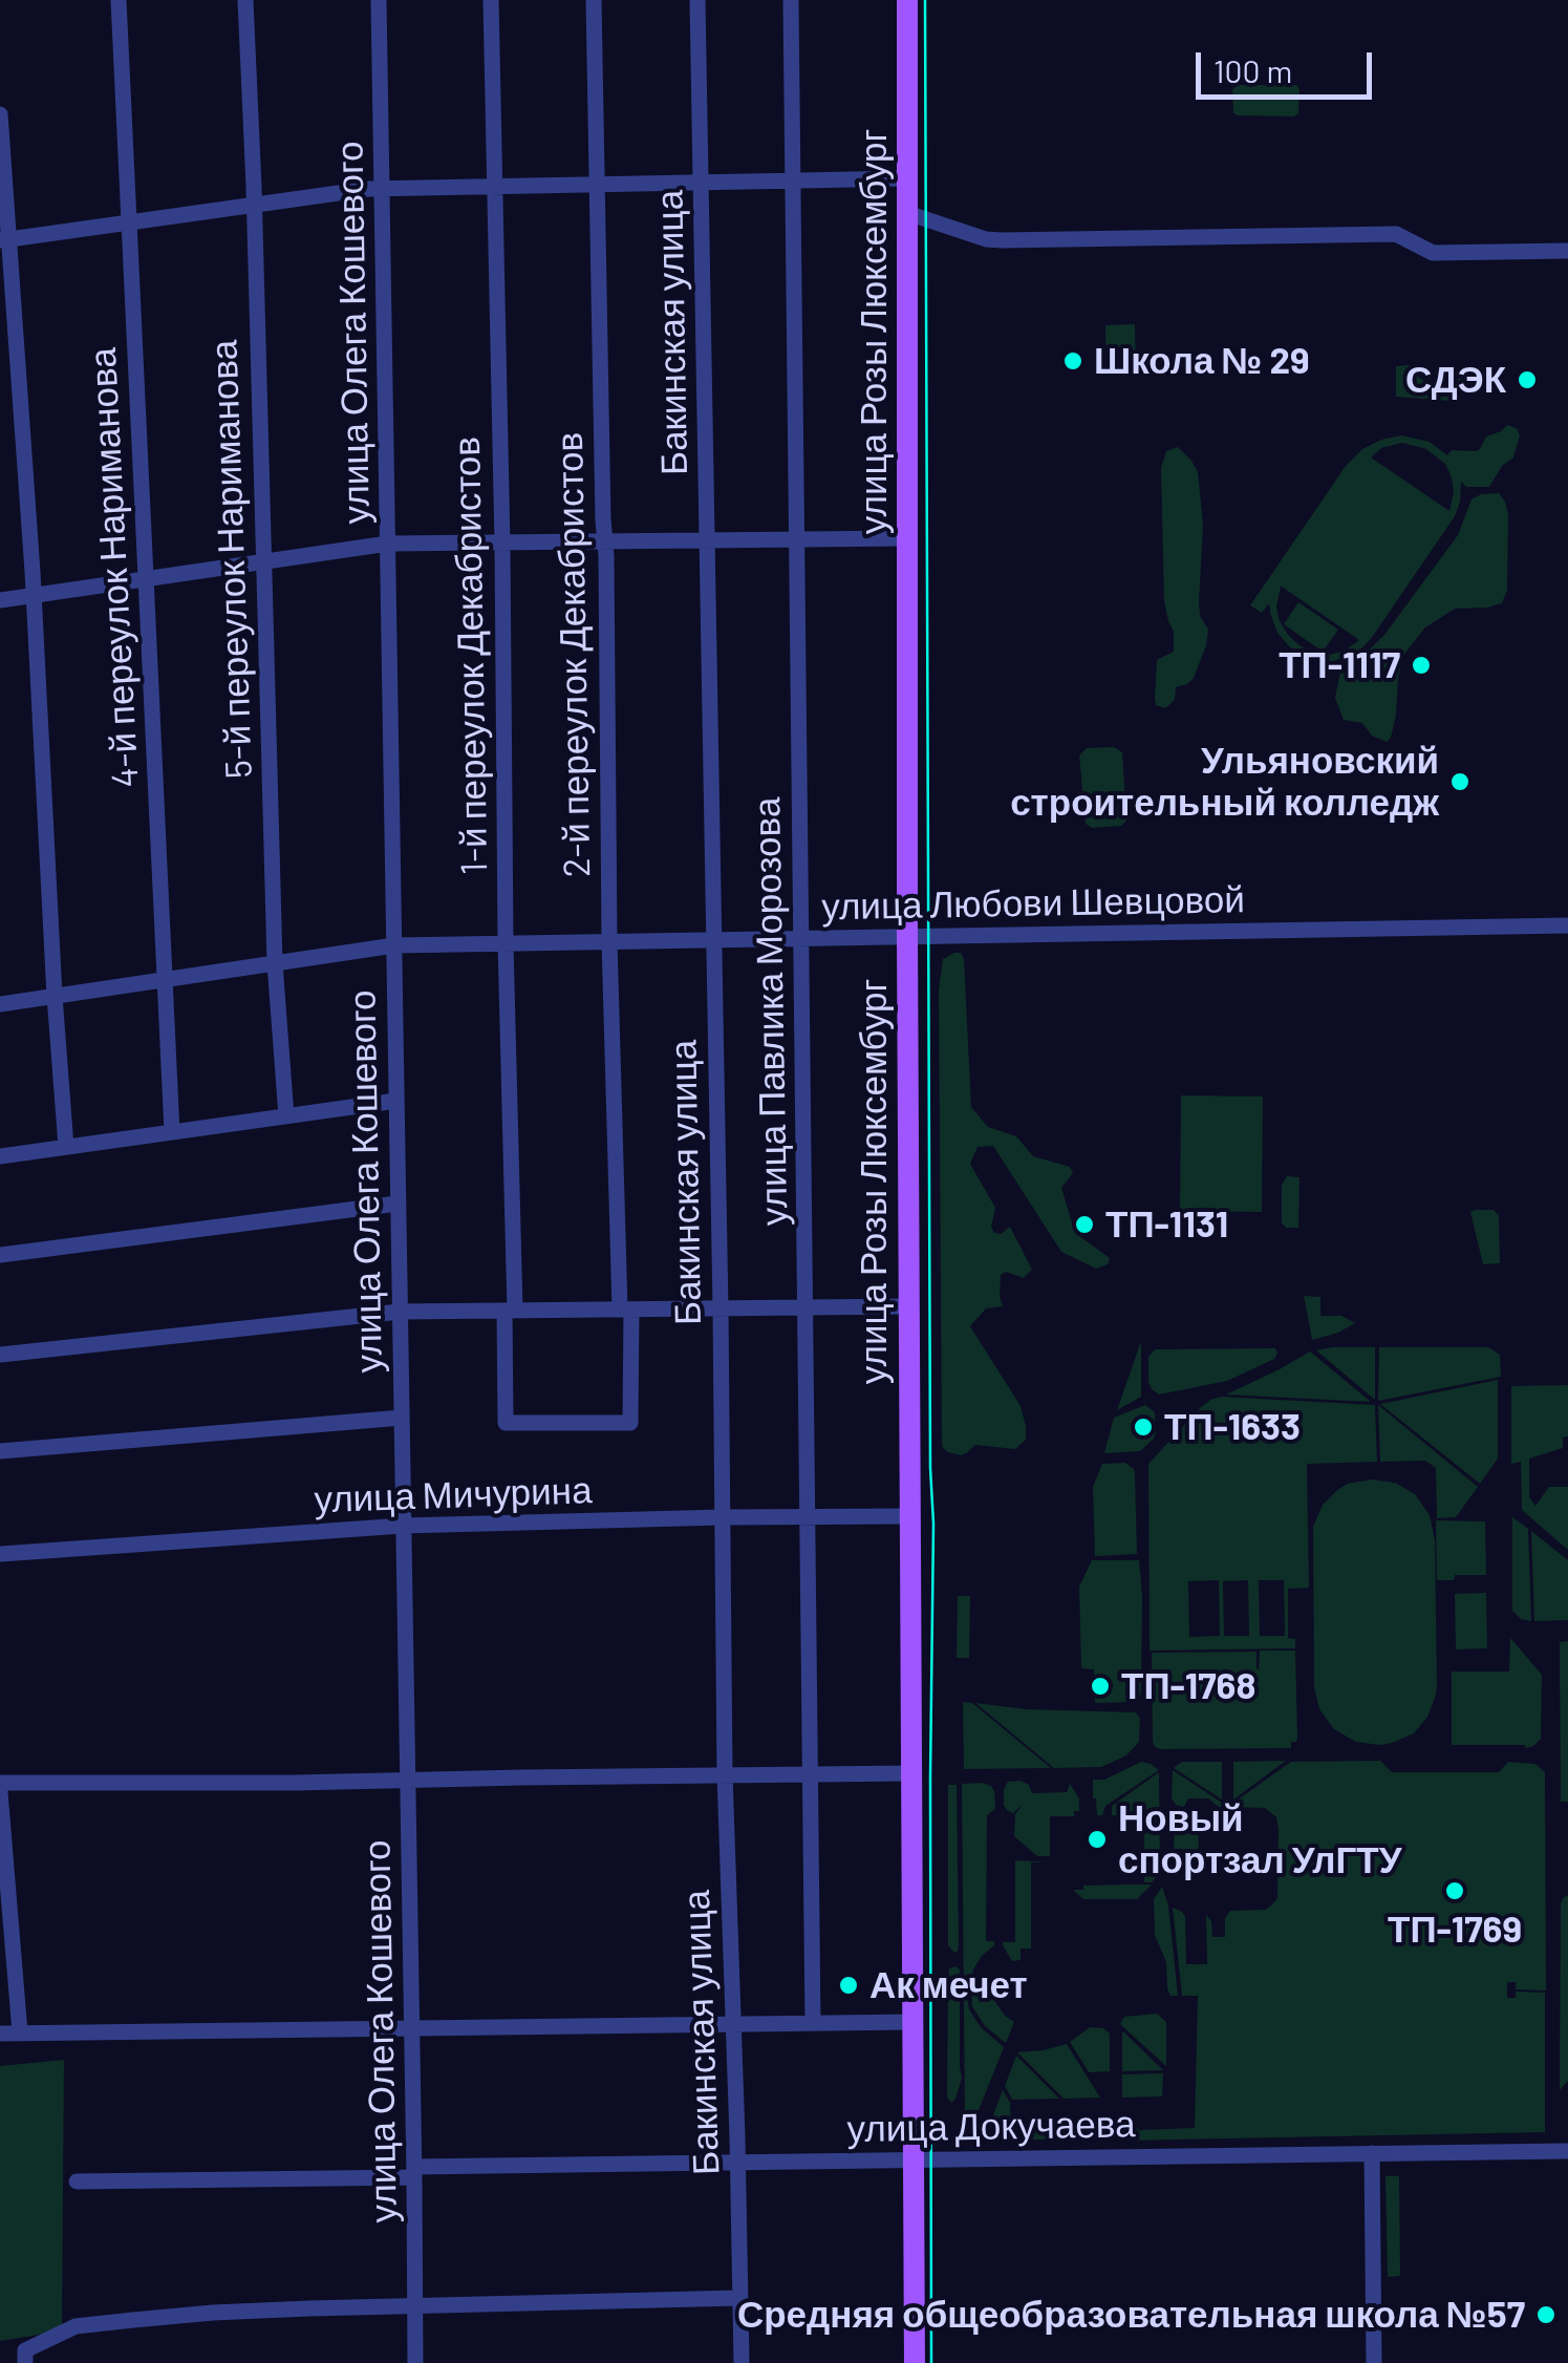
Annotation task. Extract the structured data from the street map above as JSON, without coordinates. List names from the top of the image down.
{
  "streets": {
    "main road": ["улица Розы Люксембург"],
    "street": [
      "улица Олега Кошевого",
      "Бакинская улица",
      "5-й переулок Нариманова",
      "4-й переулок Нариманова",
      "2-й переулок Декабристов",
      "1-й переулок Декабристов",
      "улица Любови Шевцовой",
      "улица Павлика Морозова",
      "улица Мичурина",
      "улица Докучаева"
    ]
  },
  "crossings": [
    ["улица Розы Люксембург", "улица Любови Шевцовой"],
    ["улица Розы Люксембург", "улица Мичурина"],
    ["улица Розы Люксембург", "улица Докучаева"],
    ["улица Олега Кошевого", "улица Любови Шевцовой"],
    ["улица Олега Кошевого", "улица Мичурина"],
    ["улица Олега Кошевого", "улица Докучаева"],
    ["Бакинская улица", "улица Любови Шевцовой"],
    ["Бакинская улица", "улица Мичурина"],
    ["Бакинская улица", "улица Докучаева"],
    ["5-й переулок Нариманова", "улица Любови Шевцовой"],
    ["4-й переулок Нариманова", "улица Любови Шевцовой"],
    ["2-й переулок Декабристов", "1-й переулок Декабристов"],
    ["2-й переулок Декабристов", "улица Любови Шевцовой"],
    ["1-й переулок Декабристов", "улица Любови Шевцовой"],
    ["улица Любови Шевцовой", "улица Павлика Морозова"],
    ["улица Павлика Морозова", "улица Мичурина"]
  ],
  "places": [
    "Школа № 29",
    "СДЭК",
    "ТП-1117",
    "Ульяновский строительный колледж",
    "ТП-1131",
    "ТП-1633",
    "ТП-1768",
    "Новый спортзал УлГТУ",
    "ТП-1769",
    "Ак мечет",
    "Средняя общеобразовательная школа №57"
  ],
  "scale_bar": "100 m"
}
